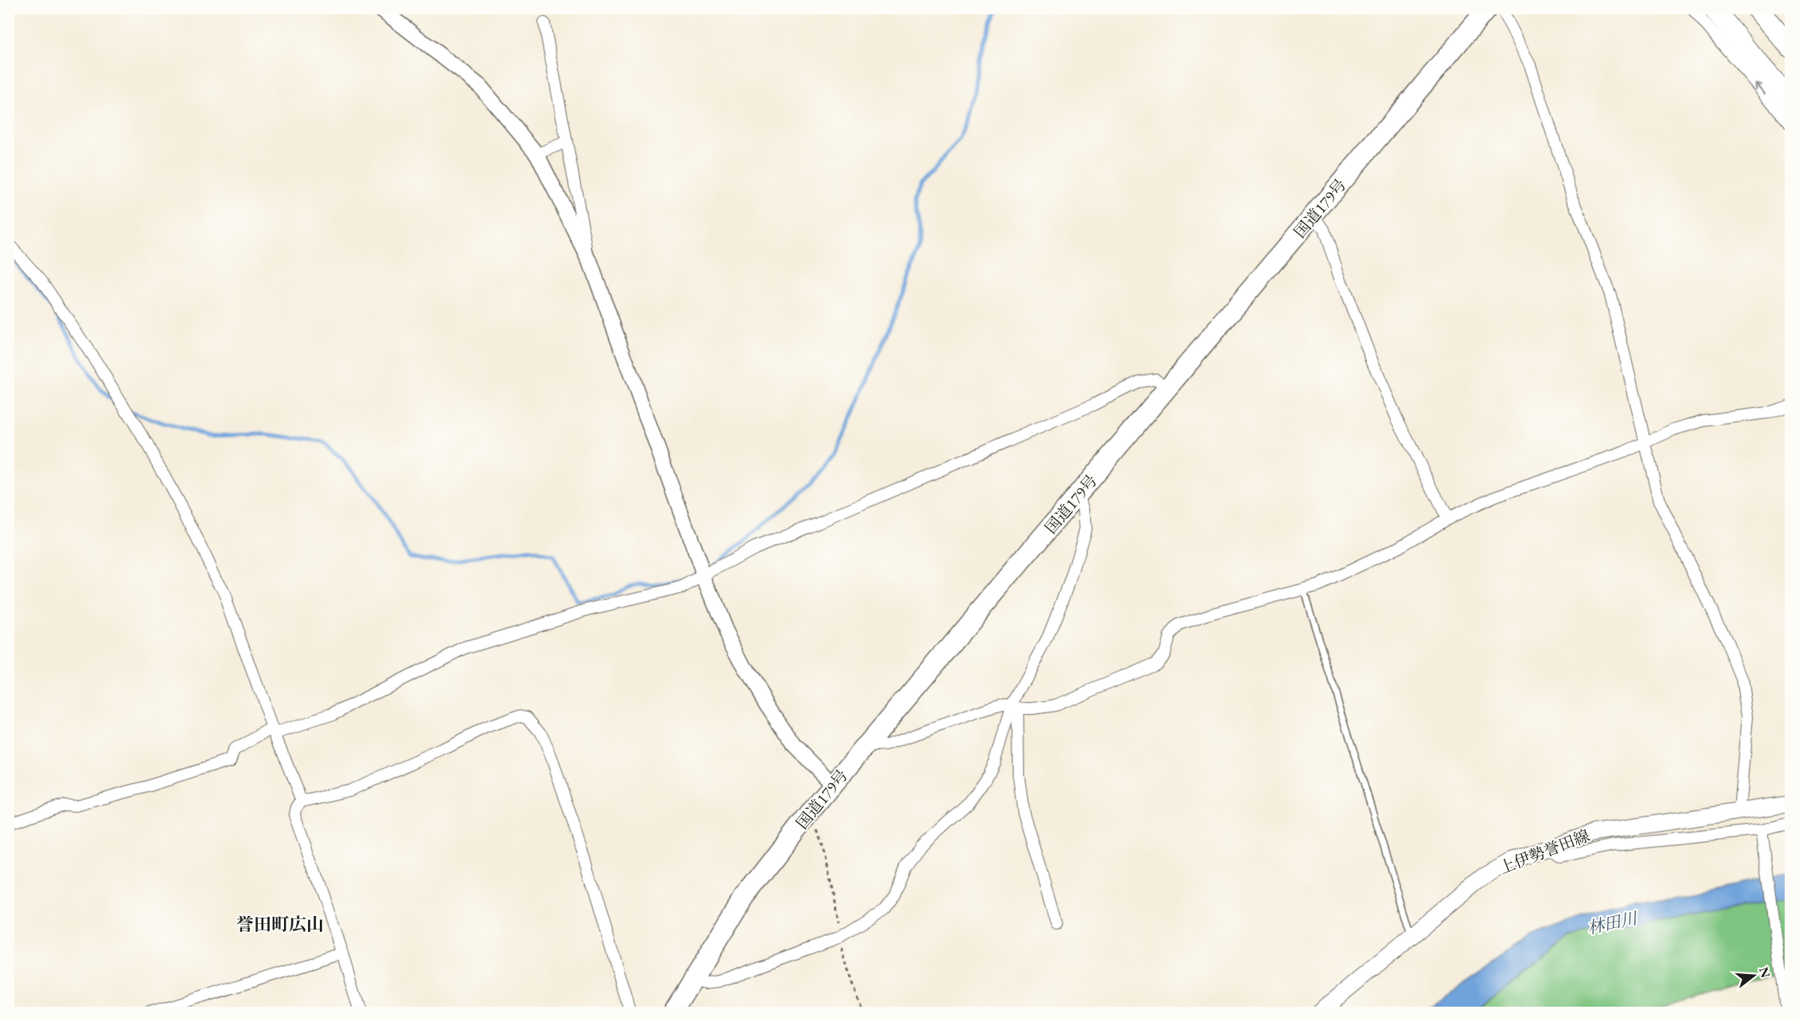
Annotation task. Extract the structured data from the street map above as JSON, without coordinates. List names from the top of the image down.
{
  "streets": {
    "highway": ["国道179号"],
    "main road": ["上伊勢誉田線"]
  },
  "districts": ["誉田町広山"],
  "water": ["林田川"],
  "north": "right"
}
